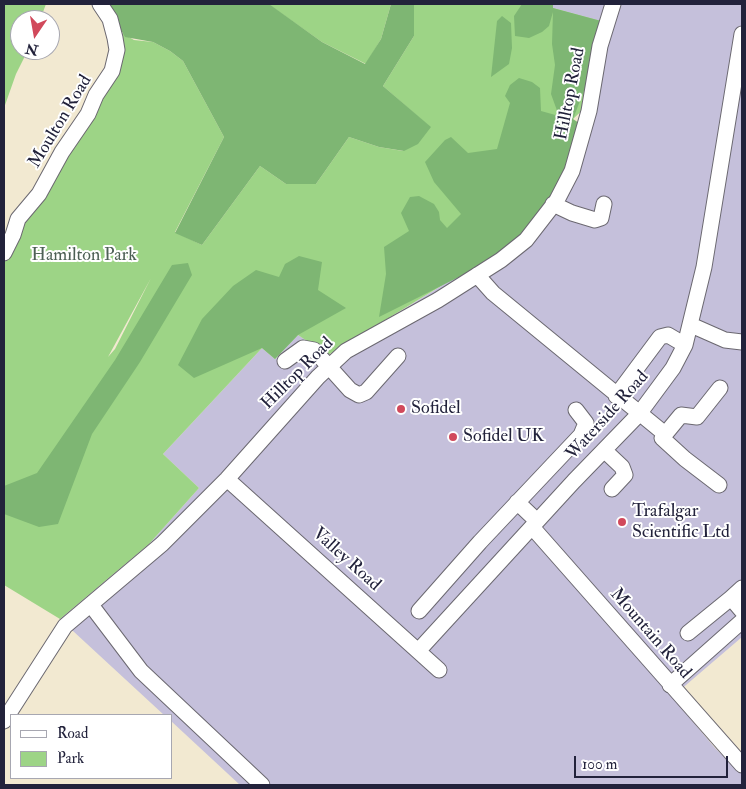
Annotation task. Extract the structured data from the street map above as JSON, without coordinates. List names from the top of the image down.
{
  "streets": {
    "street": [
      "Hilltop Road",
      "Moulton Road",
      "Waterside Road",
      "Valley Road",
      "Mountain Road"
    ]
  },
  "crossings": [
    ["Hilltop Road", "Valley Road"],
    ["Waterside Road", "Valley Road"],
    ["Waterside Road", "Mountain Road"]
  ],
  "parks": ["Hamilton Park"],
  "places": ["Sofidel", "Sofidel UK", "Trafalgar Scientific Ltd"],
  "legend": ["Road", "Park"],
  "scale_bar": "100 m",
  "north": "bottom"
}
